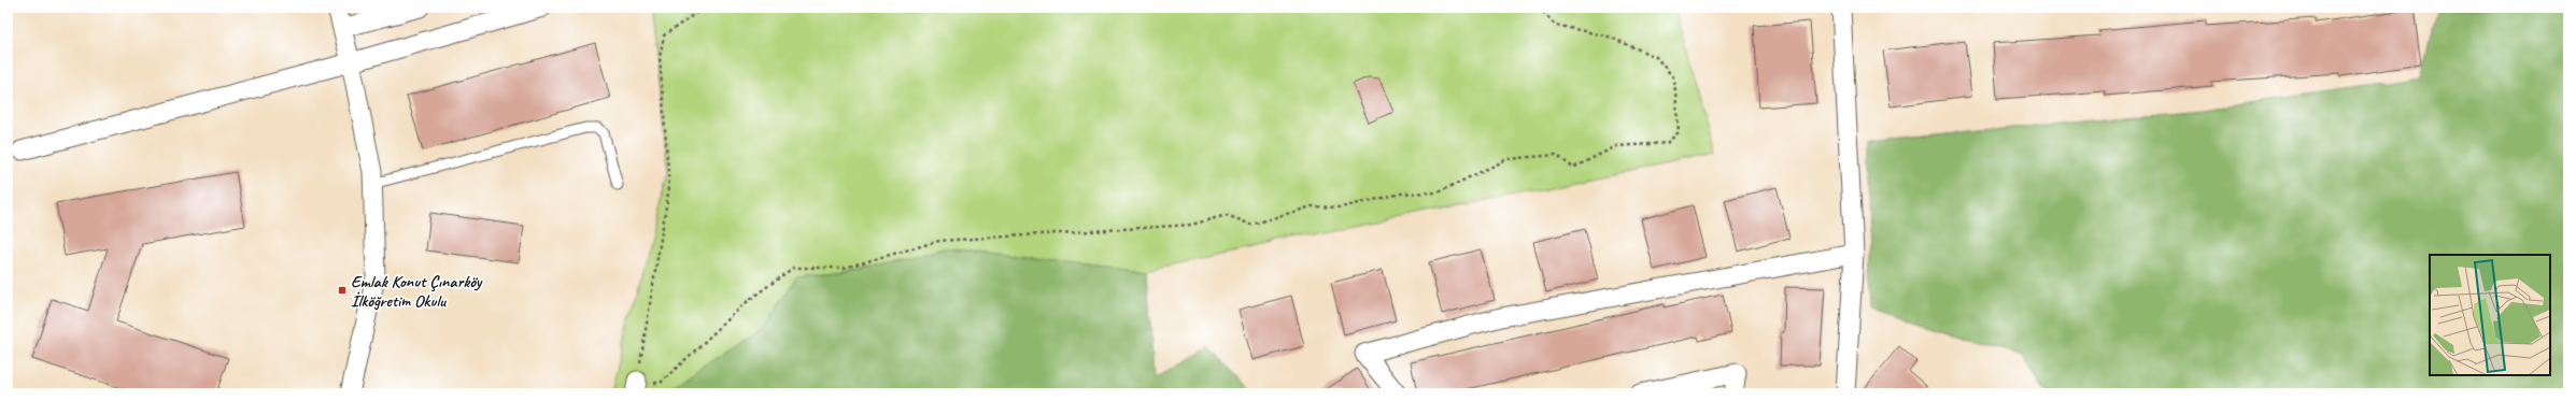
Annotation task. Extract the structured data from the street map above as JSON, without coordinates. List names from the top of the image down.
{
  "places": {
    "transit": ["Emlak Konut Çınarköy İlköğretim Okulu"]
  }
}
